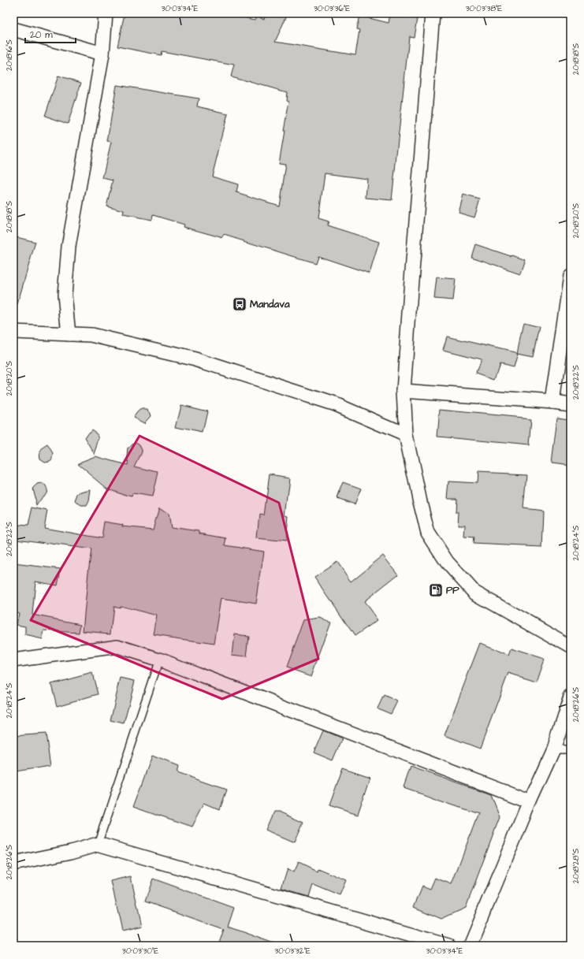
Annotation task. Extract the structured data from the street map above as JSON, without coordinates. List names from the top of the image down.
{
  "places": {
    "bus stop": ["Mandava"],
    "fuel station": ["PP"]
  },
  "scale_bar": "20 m",
  "coordinates": [
    "30°03'34\"E",
    "30°03'36\"E",
    "30°03'38\"E",
    "20°18'16\"S",
    "20°18'18\"S",
    "20°18'20\"S",
    "20°18'22\"S",
    "20°18'24\"S",
    "20°18'26\"S",
    "20°18'28\"S",
    "30°03'30\"E",
    "30°03'32\"E"
  ]
}
